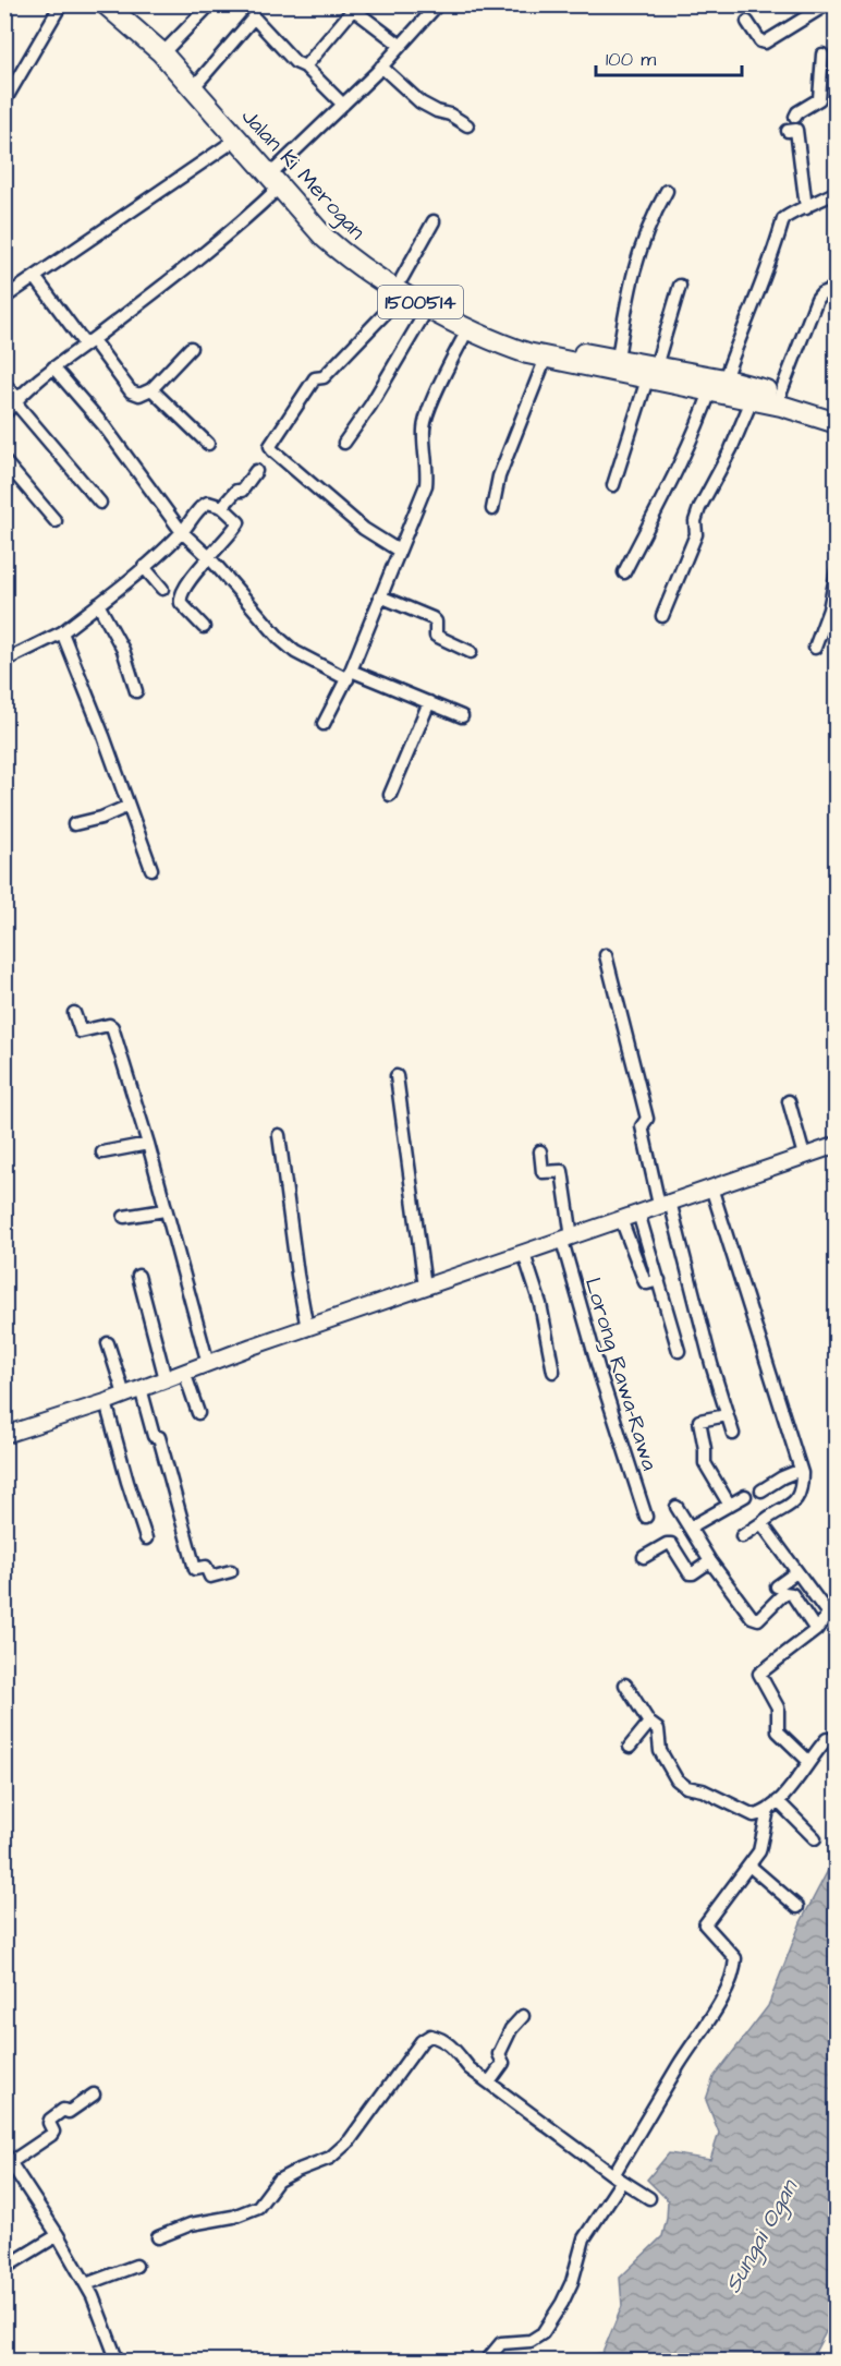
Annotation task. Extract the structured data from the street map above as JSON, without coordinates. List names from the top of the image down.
{
  "streets": {
    "highway": ["Jalan Ki Merogan", "1500514"],
    "street": ["Lorong Rawa-Rawa"]
  },
  "water": ["Sungai Ogan"],
  "scale_bar": "100 m"
}
